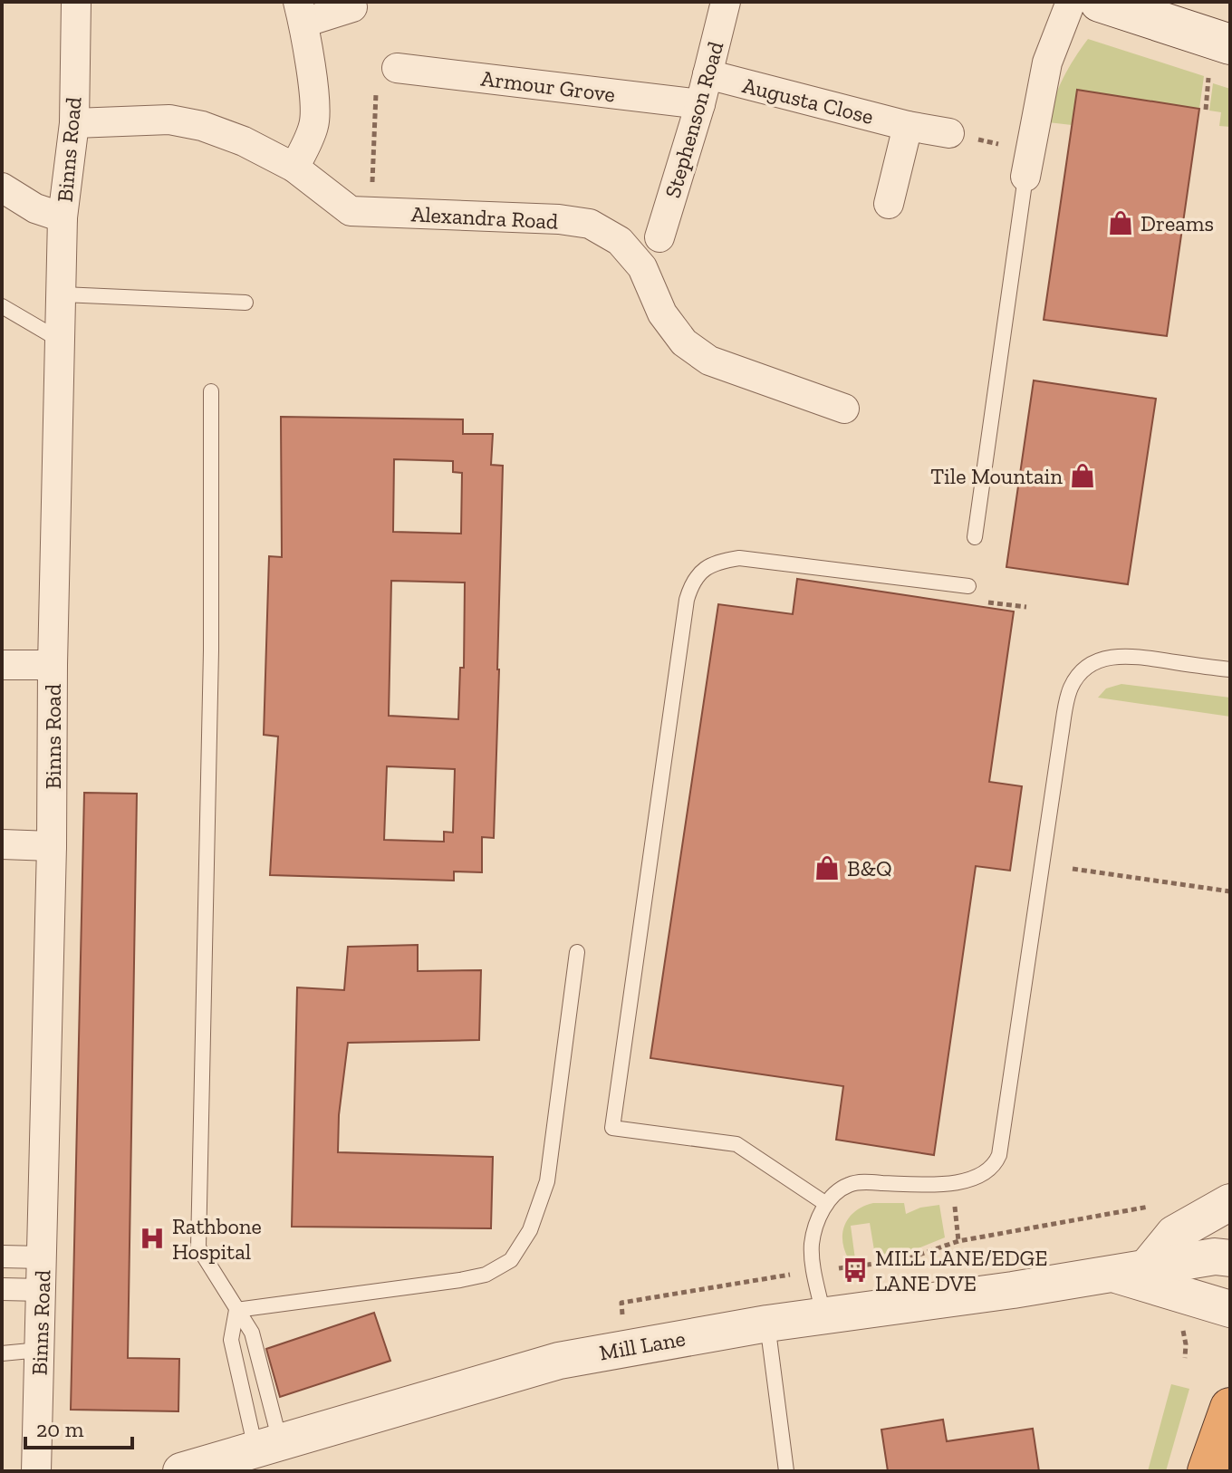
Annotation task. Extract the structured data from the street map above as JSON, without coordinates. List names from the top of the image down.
{
  "streets": {
    "street": [
      "Armour Grove",
      "Augusta Close",
      "Stephenson Road",
      "Binns Road",
      "Alexandra Road",
      "Mill Lane"
    ]
  },
  "crossings": [
    ["Armour Grove", "Stephenson Road"],
    ["Augusta Close", "Stephenson Road"],
    ["Binns Road", "Alexandra Road"]
  ],
  "places": {
    "shop": ["Dreams", "Tile Mountain", "B&Q"],
    "hospital": ["Rathbone Hospital"],
    "bus stop": ["MILL LANE/EDGE LANE DVE"]
  },
  "scale_bar": "20 m"
}
